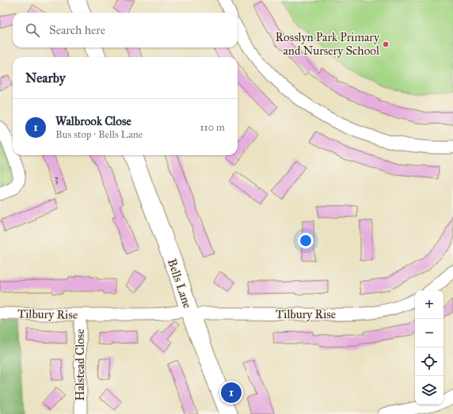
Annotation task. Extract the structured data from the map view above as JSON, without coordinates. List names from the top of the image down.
{
  "streets": {
    "main road": ["Bells Lane"],
    "street": ["Tilbury Rise", "Halstead Close"]
  },
  "crossings": [
    ["Bells Lane", "Tilbury Rise"],
    ["Tilbury Rise", "Halstead Close"]
  ],
  "places": ["Rosslyn Park Primary and Nursery School"],
  "house_numbers": ["3"],
  "page": {
    "search": "Search here",
    "heading": "Nearby",
    "list": [
      {
        "mark": "1",
        "name": "Walbrook Close",
        "note": "Bus stop · Bells Lane",
        "value": "110 m"
      }
    ],
    "map_buttons": ["+", "−"],
    "pins": "1"
  }
}
